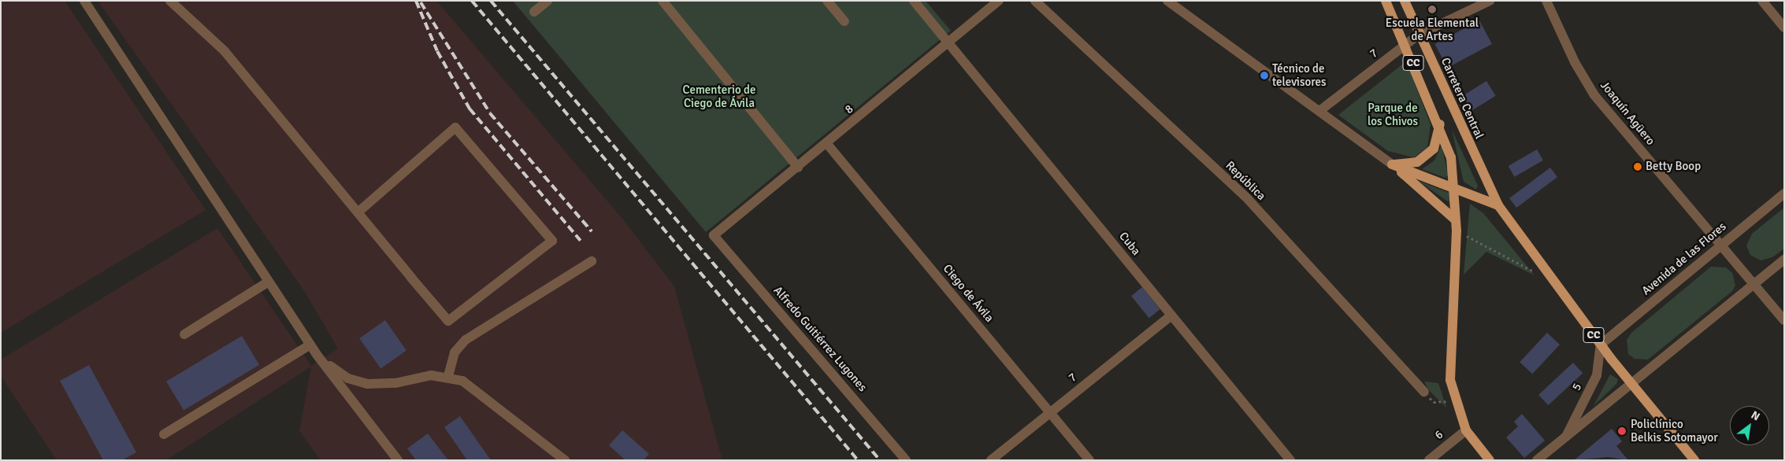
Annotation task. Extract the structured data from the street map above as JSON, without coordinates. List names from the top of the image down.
{
  "streets": {
    "main road": ["CC", "Carretera Central"],
    "street": [
      "7",
      "8",
      "Joaquín Agüero",
      "República",
      "Cuba",
      "Avenida de las Flores",
      "Ciego de Ávila",
      "Alfredo Guitiérrez Lugones",
      "5",
      "6"
    ]
  },
  "crossings": [
    ["7", "CC"],
    ["7", "Carretera Central"],
    ["7", "Cuba"],
    ["7", "Ciego de Ávila"],
    ["CC", "Carretera Central"],
    ["CC", "Avenida de las Flores"],
    ["CC", "5"],
    ["CC", "6"],
    ["8", "Cuba"],
    ["8", "Ciego de Ávila"],
    ["8", "Alfredo Guitiérrez Lugones"],
    ["Joaquín Agüero", "Avenida de las Flores"],
    ["Avenida de las Flores", "5"]
  ],
  "parks": ["Cementerio de Ciego de Ávila", "Parque de los Chivos"],
  "places": [
    "Escuela Elemental de Artes",
    "Técnico de televisores",
    "Betty Boop",
    "Policlínico Belkis Sotomayor"
  ],
  "north": "top right"
}
